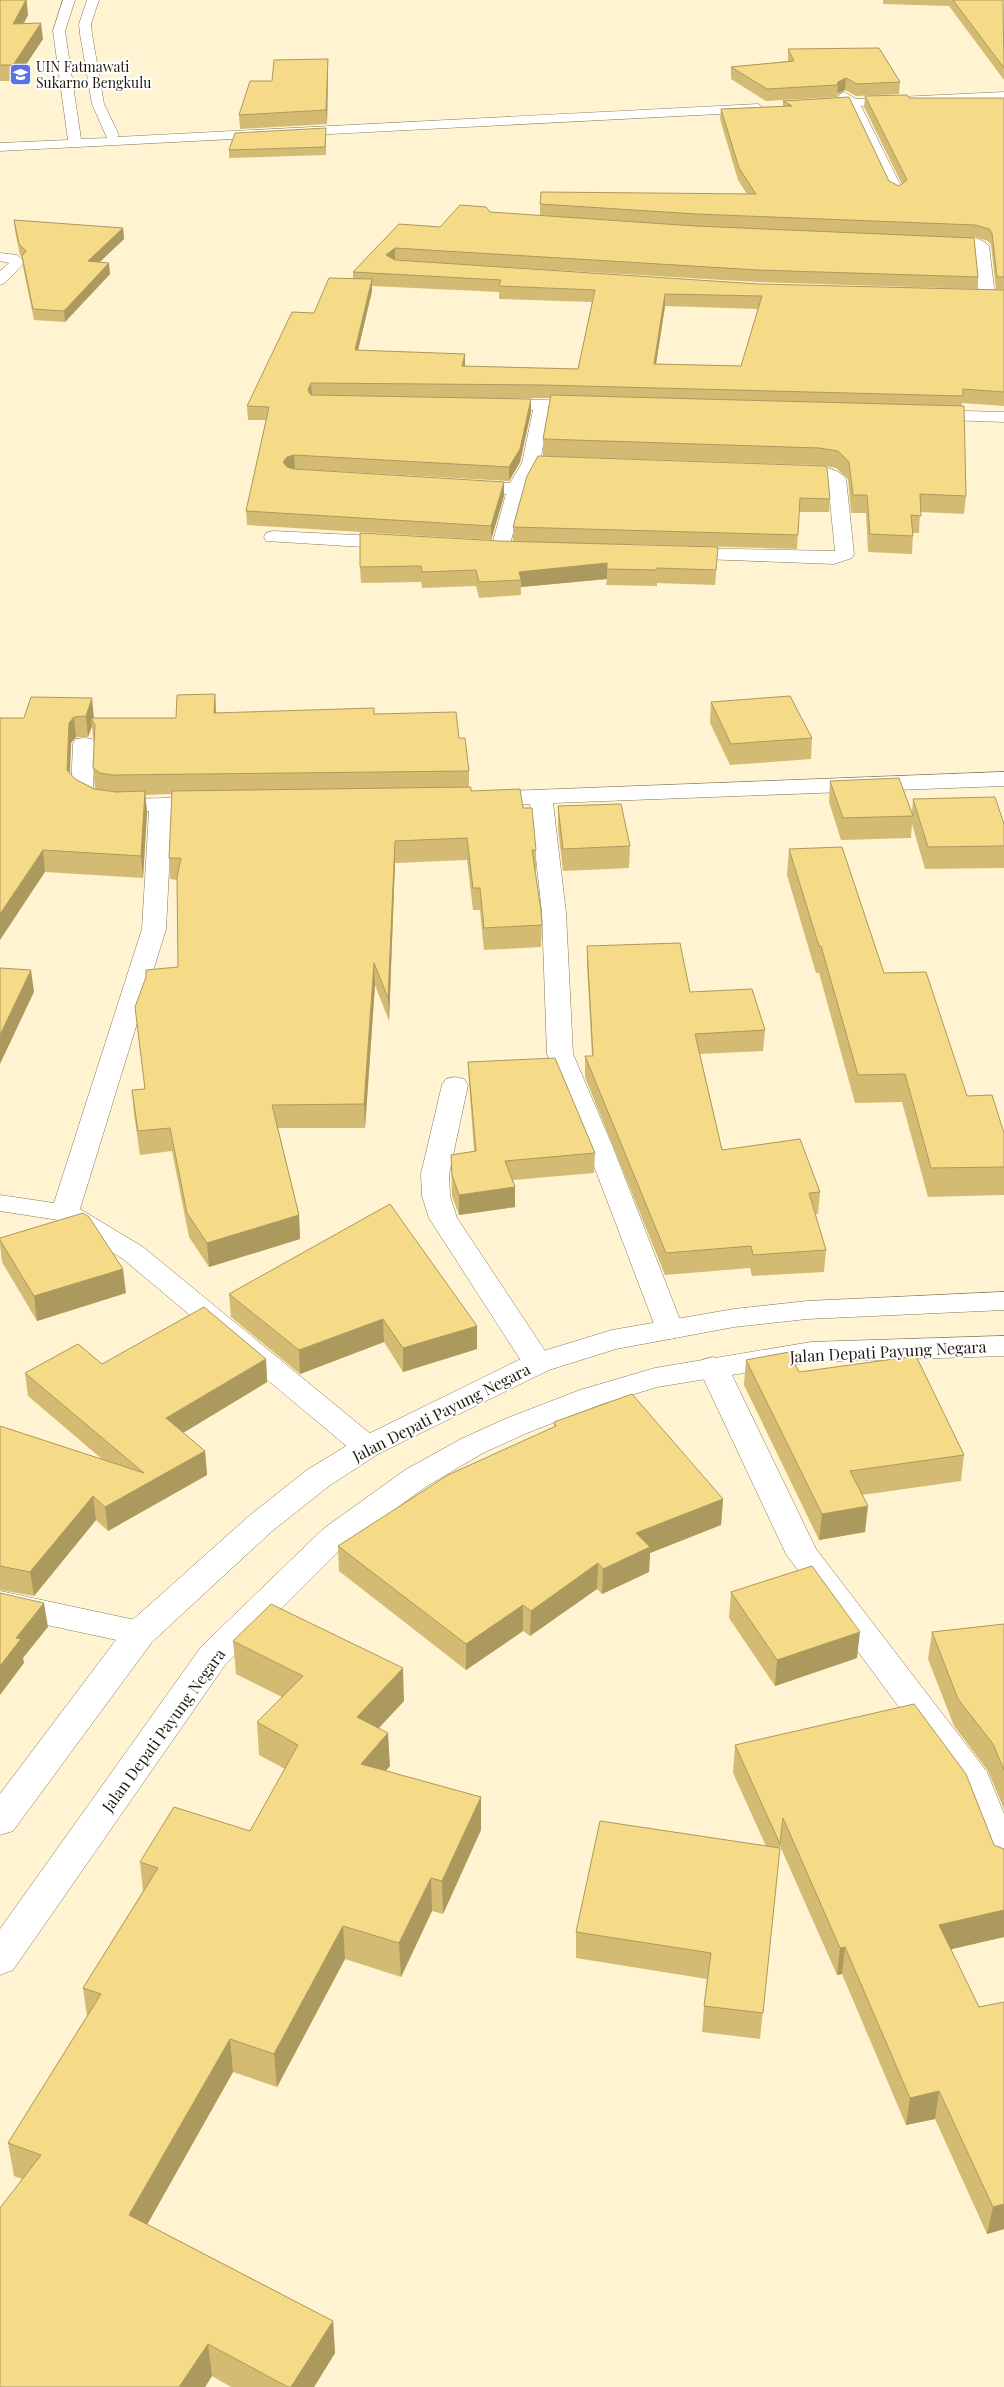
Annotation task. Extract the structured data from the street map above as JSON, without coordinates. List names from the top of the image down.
{
  "streets": {
    "main road": ["Jalan Depati Payung Negara"]
  },
  "places": {
    "school or university": ["UIN Fatmawati Sukarno Bengkulu"]
  }
}
